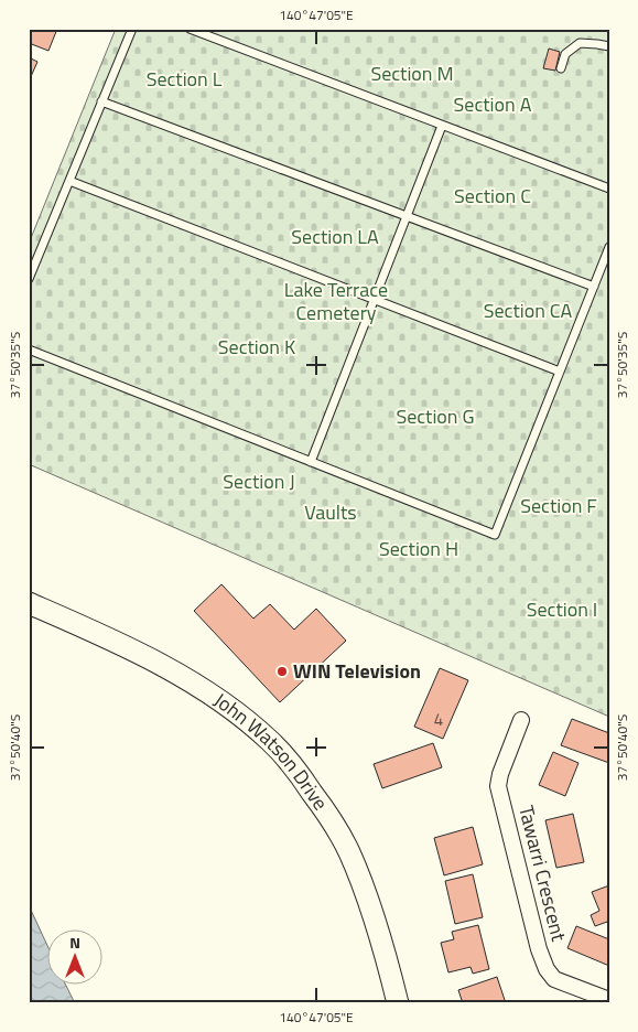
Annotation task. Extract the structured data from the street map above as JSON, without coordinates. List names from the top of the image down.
{
  "streets": {
    "street": ["John Watson Drive", "Tawarri Crescent"]
  },
  "parks": [
    "Section M",
    "Section L",
    "Section A",
    "Section C",
    "Section LA",
    "Lake Terrace Cemetery",
    "Section CA",
    "Section K",
    "Section G",
    "Section J",
    "Section F",
    "Vaults",
    "Section H",
    "Section I"
  ],
  "places": ["WIN Television"],
  "house_numbers": ["4"],
  "north": "top",
  "coordinates": ["140°47'05\"E", "37°50'35\"S", "37°50'40\"S"]
}
